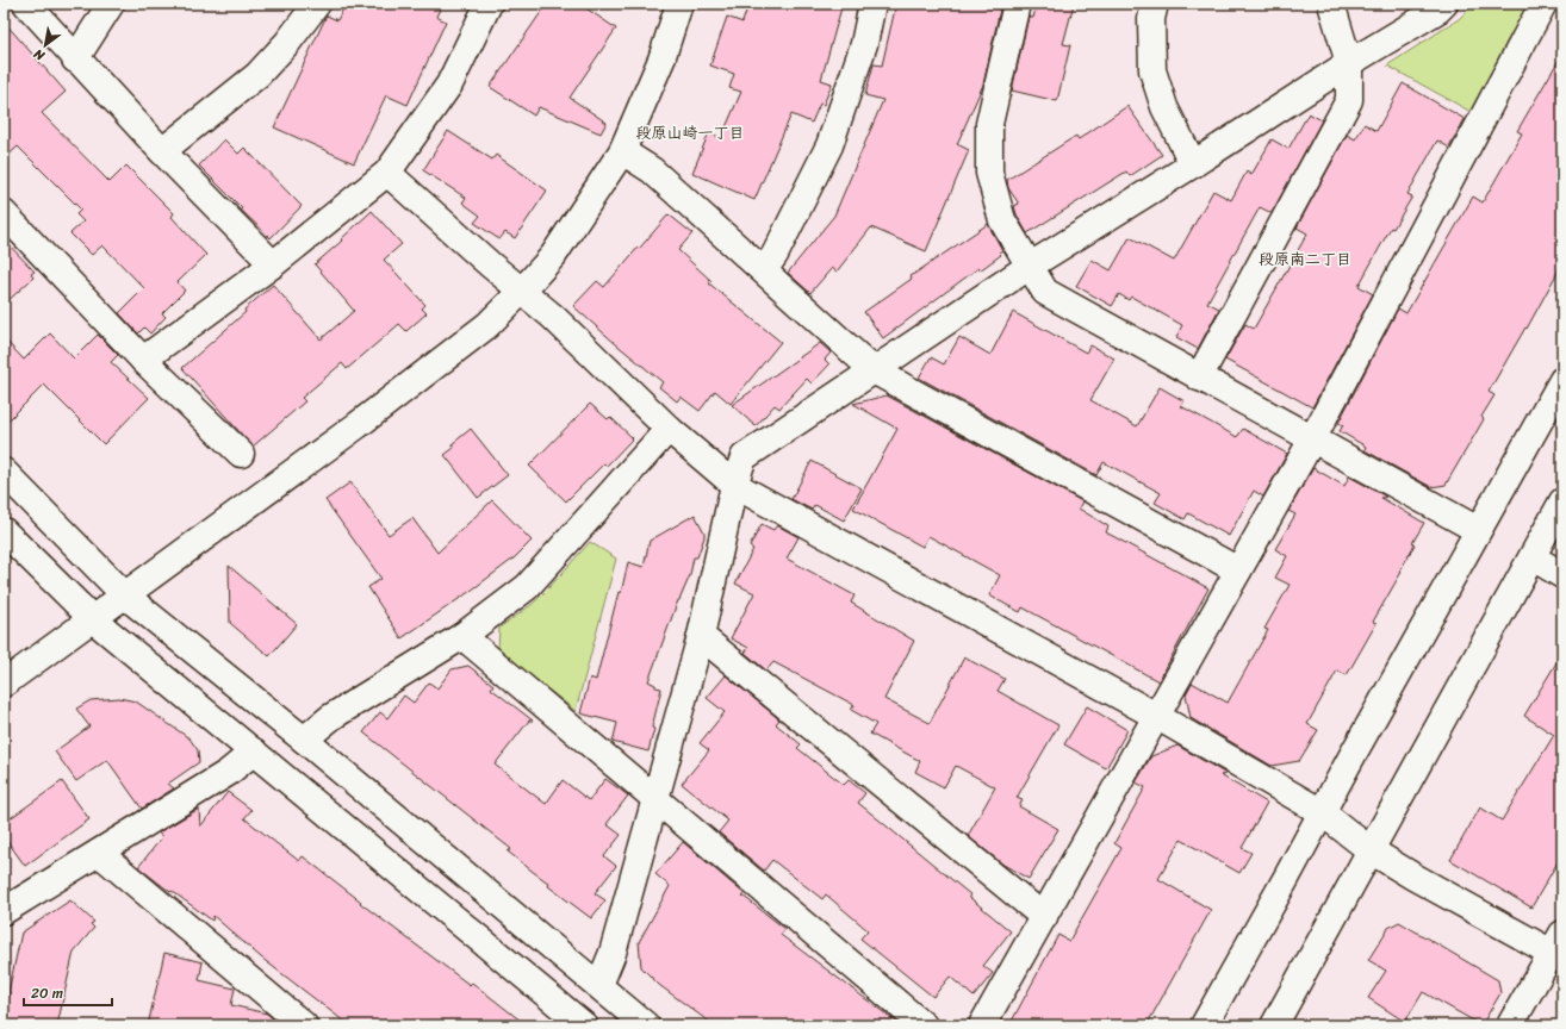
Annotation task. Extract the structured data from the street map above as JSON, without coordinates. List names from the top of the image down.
{
  "districts": ["段原山崎一丁目", "段原南二丁目"],
  "scale_bar": "20 m",
  "north": "bottom left"
}
